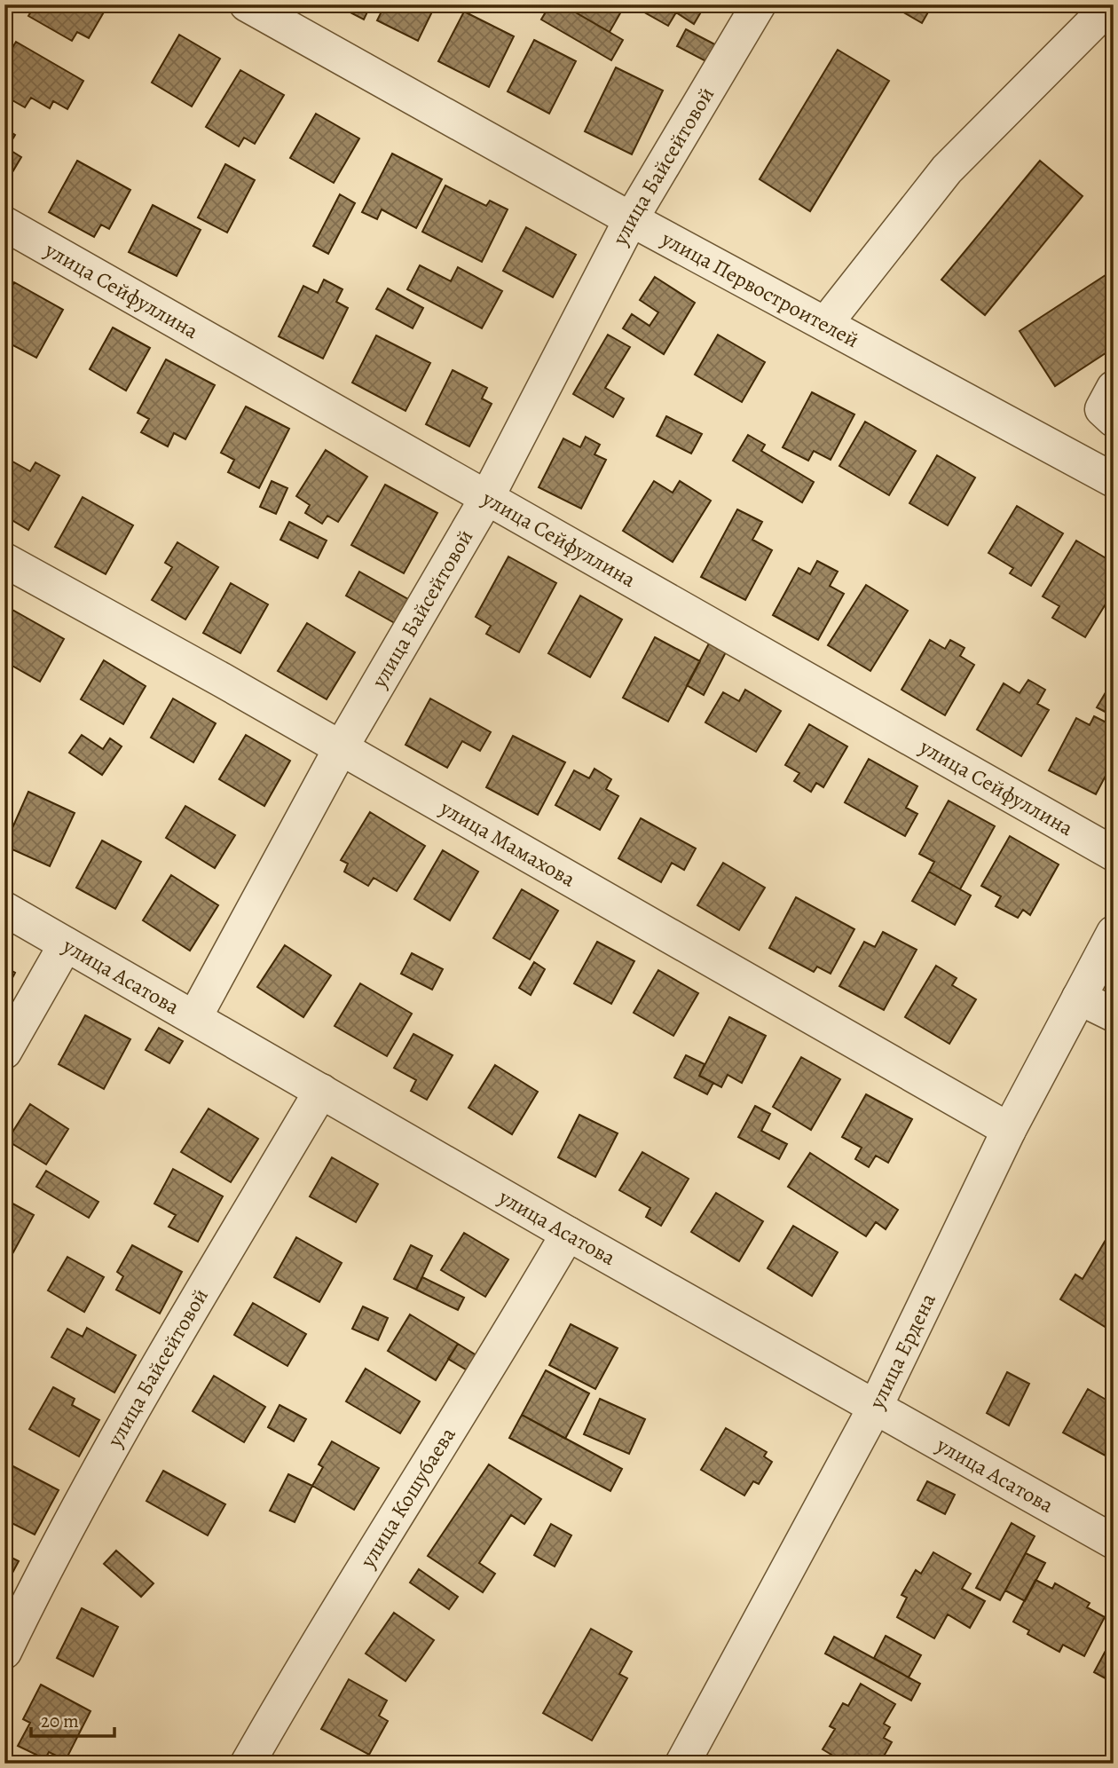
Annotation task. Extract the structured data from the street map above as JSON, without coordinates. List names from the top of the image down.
{
  "streets": {
    "street": [
      "улица Байсейтовой",
      "улица Первостроителей",
      "улица Сейфуллина",
      "улица Мамахова",
      "улица Асатова",
      "улица Ердена",
      "улица Кошубаева"
    ]
  },
  "crossings": [
    ["улица Байсейтовой", "улица Первостроителей"],
    ["улица Байсейтовой", "улица Сейфуллина"],
    ["улица Байсейтовой", "улица Мамахова"],
    ["улица Байсейтовой", "улица Асатова"],
    ["улица Мамахова", "улица Ердена"],
    ["улица Асатова", "улица Ердена"],
    ["улица Асатова", "улица Кошубаева"]
  ],
  "scale_bar": "20 m"
}
